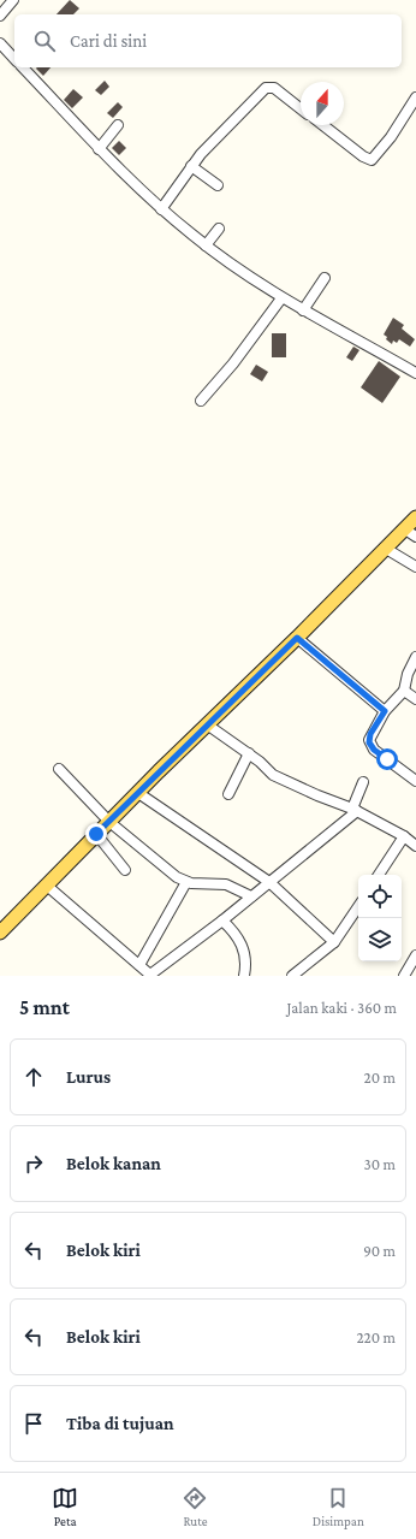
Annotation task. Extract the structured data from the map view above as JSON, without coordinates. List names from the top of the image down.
{
  "north": "top",
  "page": {
    "search": "Cari di sini",
    "heading": ["5 mnt", "Jalan kaki · 360 m"],
    "list": [
      ["Lurus", "20 m"],
      ["Belok kanan", "30 m"],
      ["Belok kiri", "90 m"],
      ["Belok kiri", "220 m"],
      "Tiba di tujuan"
    ],
    "nav": ["Peta", "Rute", "Disimpan"]
  }
}
